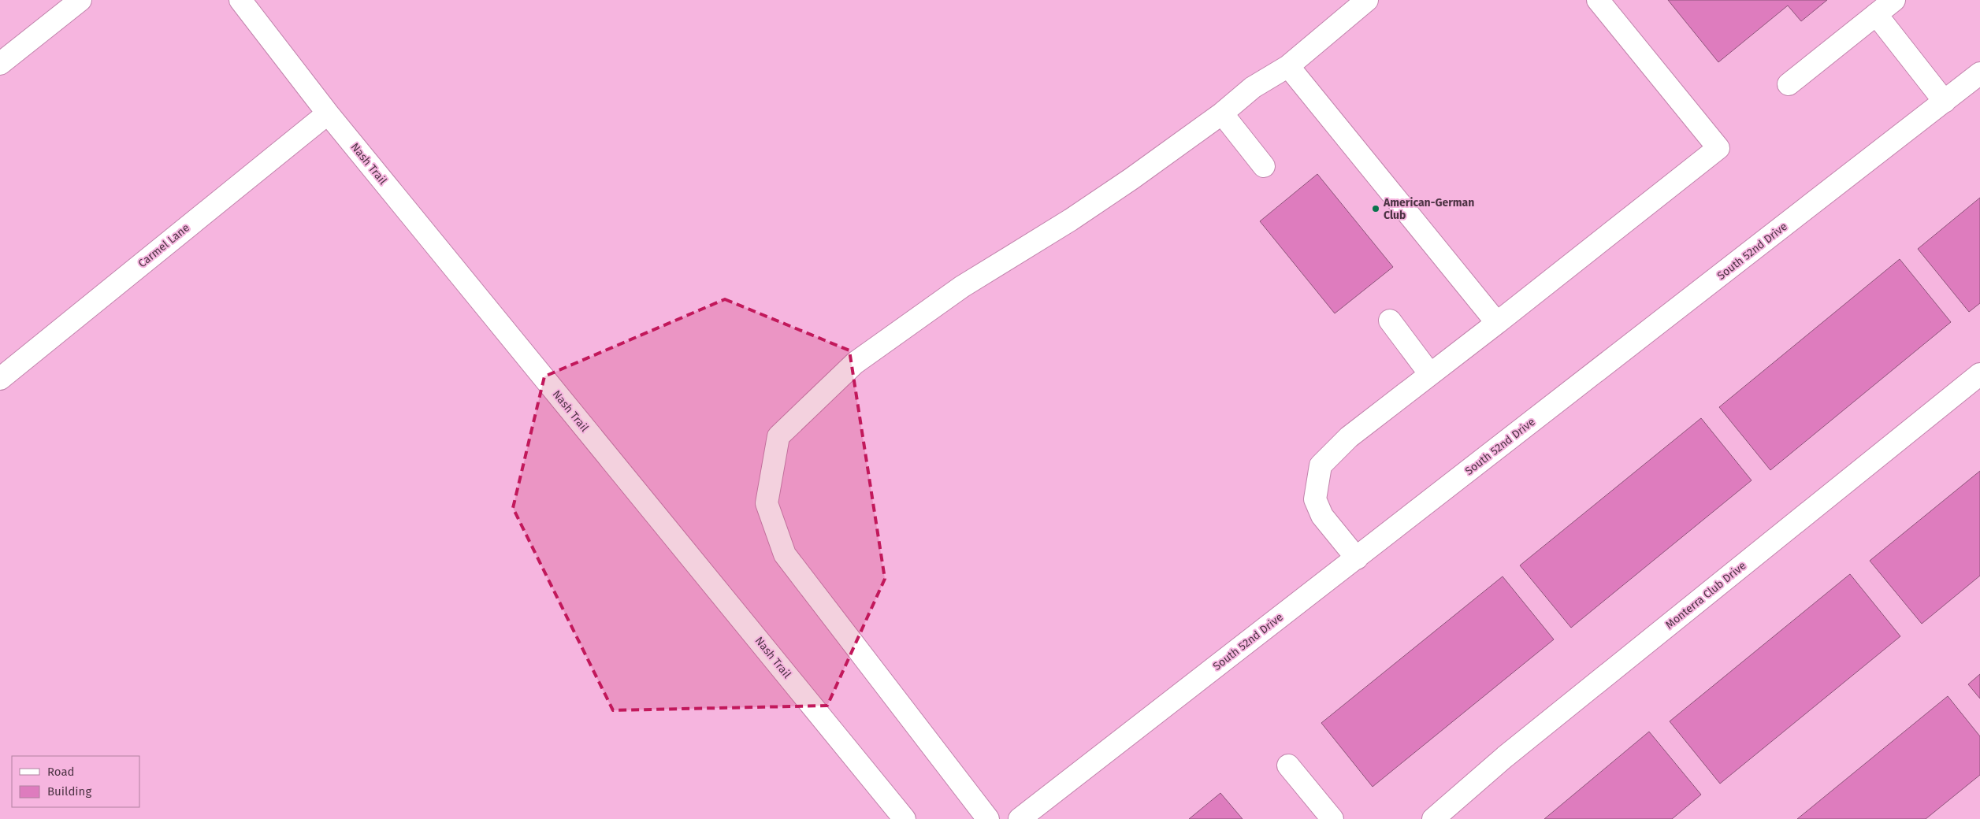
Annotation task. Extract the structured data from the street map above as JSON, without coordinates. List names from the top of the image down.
{
  "streets": {
    "street": [
      "Nash Trail",
      "Carmel Lane",
      "South 52nd Drive",
      "Monterra Club Drive"
    ]
  },
  "crossings": [
    ["Nash Trail", "Carmel Lane"]
  ],
  "places": ["American-German Club"],
  "legend": ["Road", "Building"]
}
